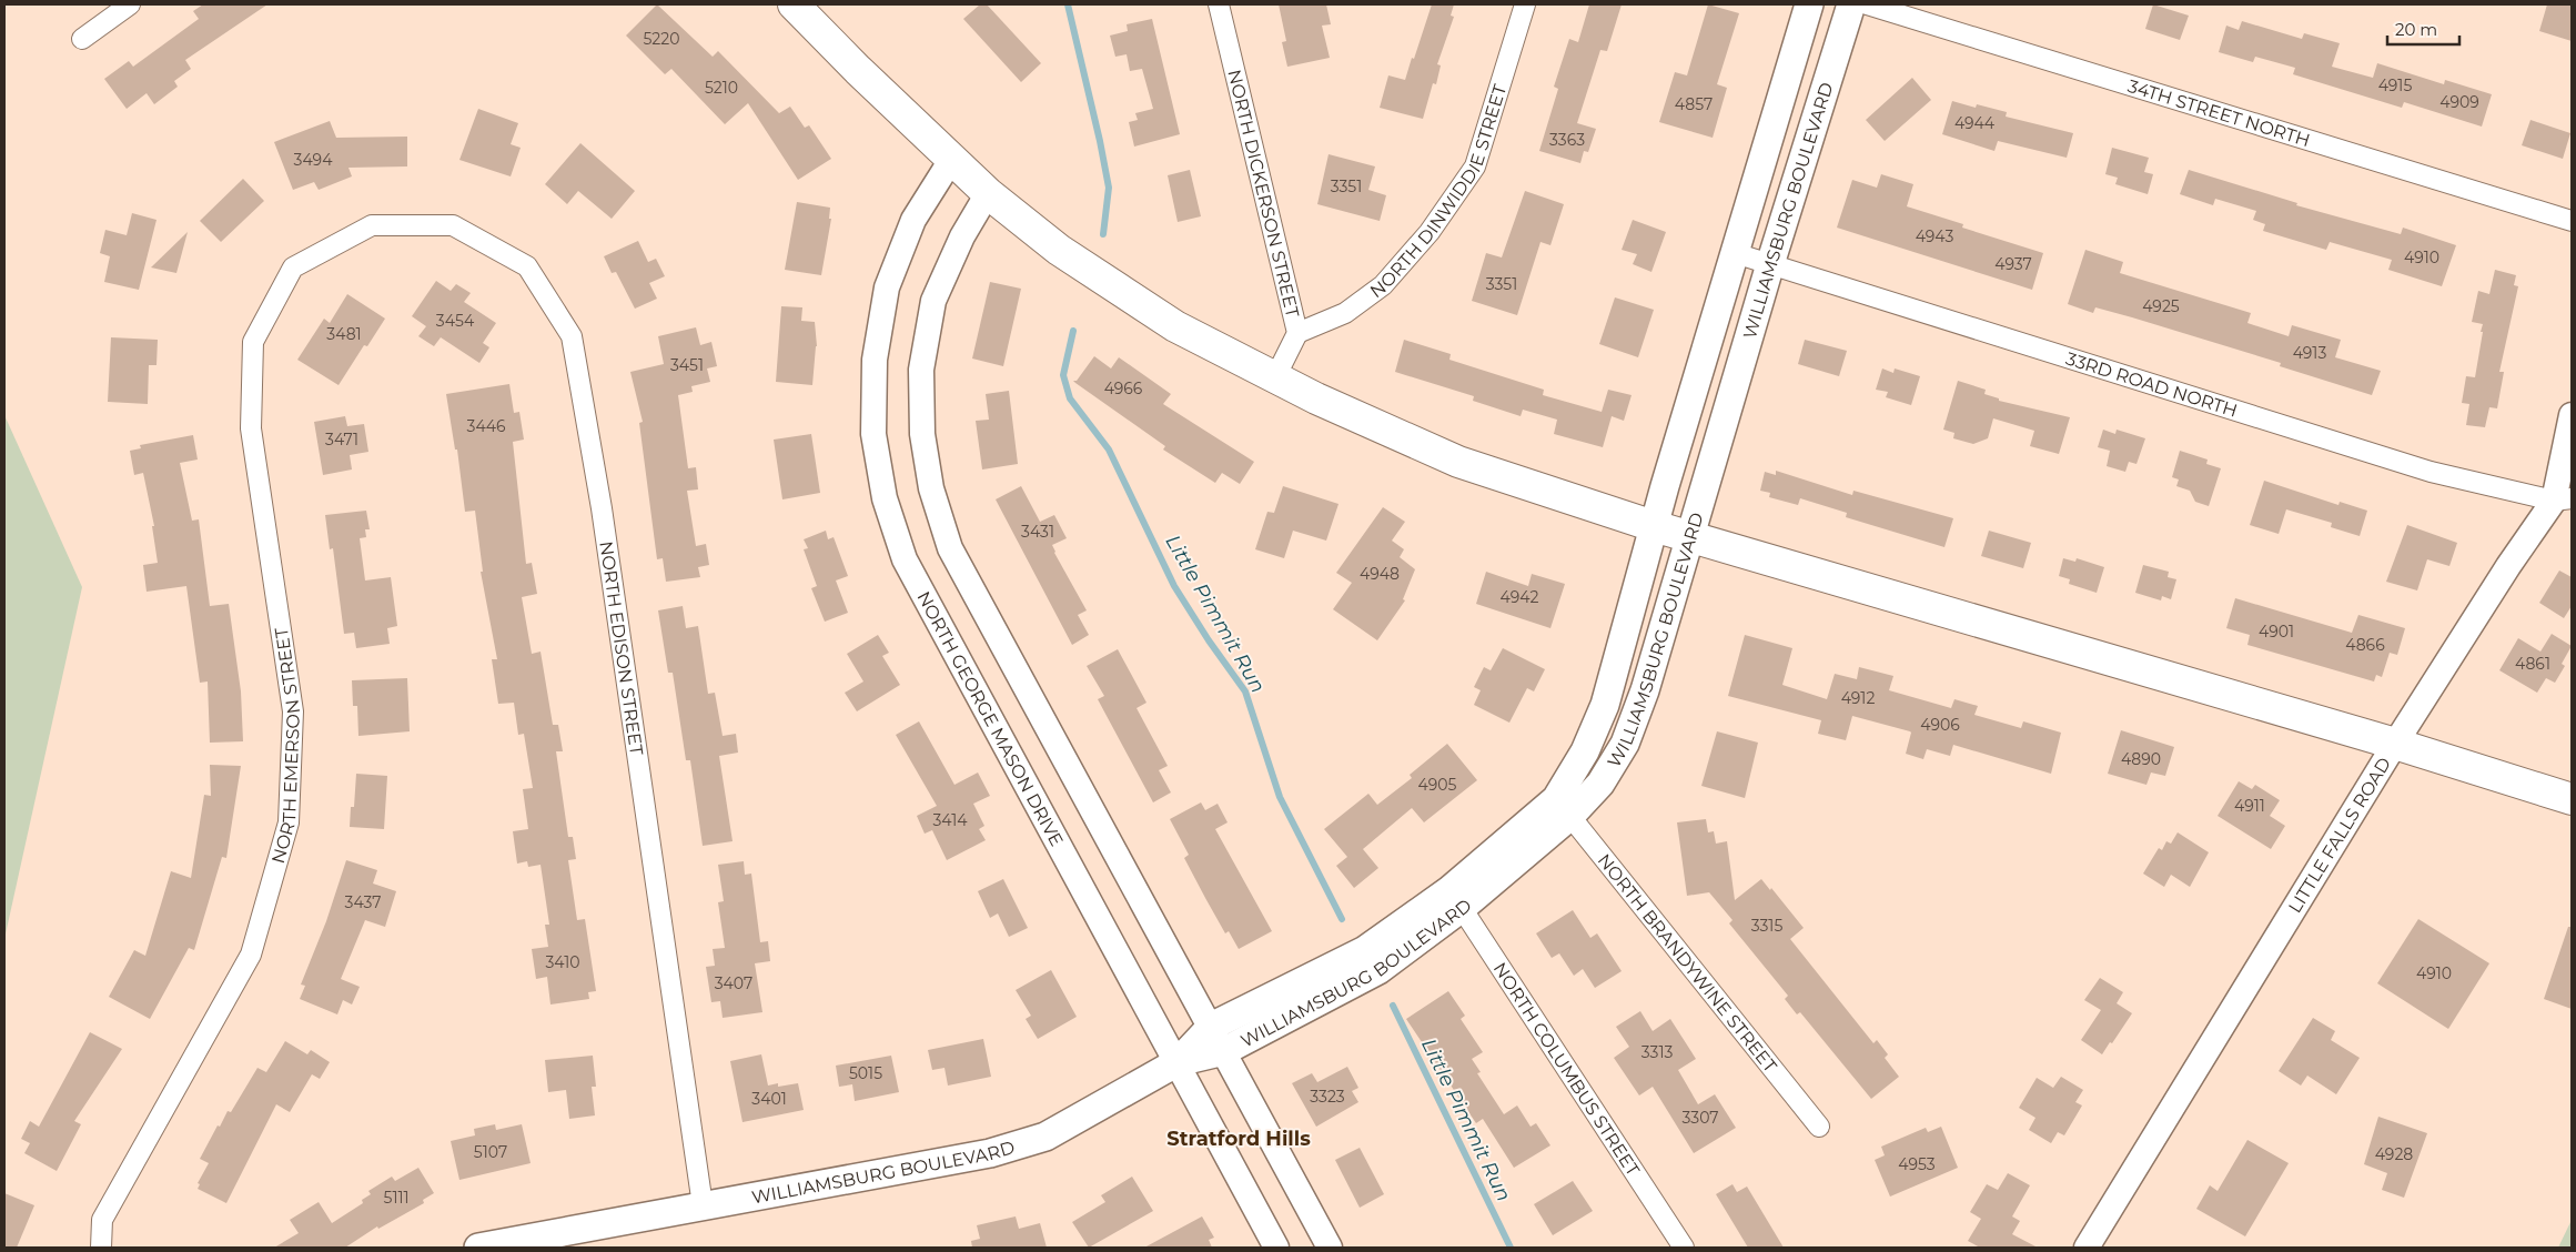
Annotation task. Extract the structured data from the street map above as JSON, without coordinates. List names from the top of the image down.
{
  "streets": {
    "main road": ["WILLIAMSBURG BOULEVARD"],
    "street": [
      "34TH STREET NORTH",
      "NORTH DINWIDDIE STREET",
      "NORTH DICKERSON STREET",
      "33RD ROAD NORTH",
      "NORTH EDISON STREET",
      "NORTH GEORGE MASON DRIVE",
      "NORTH EMERSON STREET",
      "LITTLE FALLS ROAD",
      "NORTH BRANDYWINE STREET",
      "NORTH COLUMBUS STREET"
    ]
  },
  "crossings": [
    ["NORTH DINWIDDIE STREET", "NORTH DICKERSON STREET"],
    ["WILLIAMSBURG BOULEVARD", "33RD ROAD NORTH"],
    ["WILLIAMSBURG BOULEVARD", "NORTH EDISON STREET"],
    ["WILLIAMSBURG BOULEVARD", "NORTH GEORGE MASON DRIVE"],
    ["WILLIAMSBURG BOULEVARD", "NORTH BRANDYWINE STREET"],
    ["WILLIAMSBURG BOULEVARD", "NORTH COLUMBUS STREET"],
    ["33RD ROAD NORTH", "LITTLE FALLS ROAD"],
    ["NORTH EDISON STREET", "NORTH EMERSON STREET"]
  ],
  "districts": ["Stratford Hills"],
  "water": ["Little Pimmit Run"],
  "house_numbers": [
    "5220",
    "4915",
    "5210",
    "4909",
    "4857",
    "4944",
    "3363",
    "3494",
    "3351",
    "4943",
    "4910",
    "4937",
    "3351",
    "4925",
    "3454",
    "3481",
    "4913",
    "3451",
    "4966",
    "3446",
    "3471",
    "3431",
    "4948",
    "4942",
    "4901",
    "4866",
    "4861",
    "4912",
    "4906",
    "4890",
    "4905",
    "4911",
    "3414",
    "3437",
    "3315",
    "3410",
    "4910",
    "3407",
    "3313",
    "5015",
    "3323",
    "3401",
    "3307",
    "5107",
    "4928",
    "4953",
    "5111"
  ],
  "scale_bar": "20 m"
}
